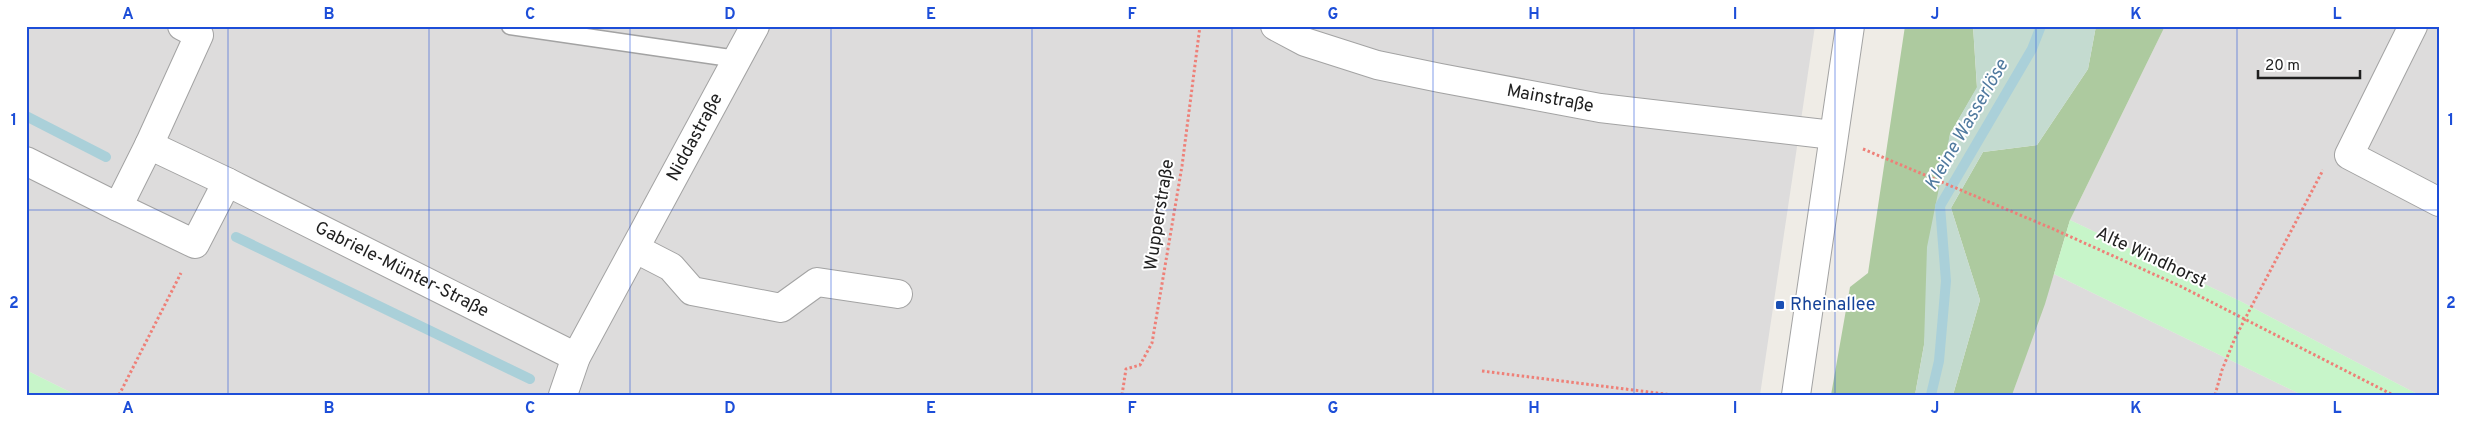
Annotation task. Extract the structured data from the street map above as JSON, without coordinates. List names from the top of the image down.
{
  "streets": {
    "street": ["Mainstraße", "Niddastraße", "Gabriele-Münter-Straße"],
    "path": ["Wupperstraße", "Alte Windhorst"]
  },
  "crossings": [
    ["Niddastraße", "Gabriele-Münter-Straße"]
  ],
  "water": ["Kleine Wasserlöse"],
  "places": {
    "transit": ["Rheinallee"]
  },
  "scale_bar": "20 m",
  "grid": {
    "columns": [
      "A",
      "B",
      "C",
      "D",
      "E",
      "F",
      "G",
      "H",
      "I",
      "J",
      "K",
      "L"
    ],
    "rows": ["1", "2"]
  }
}
